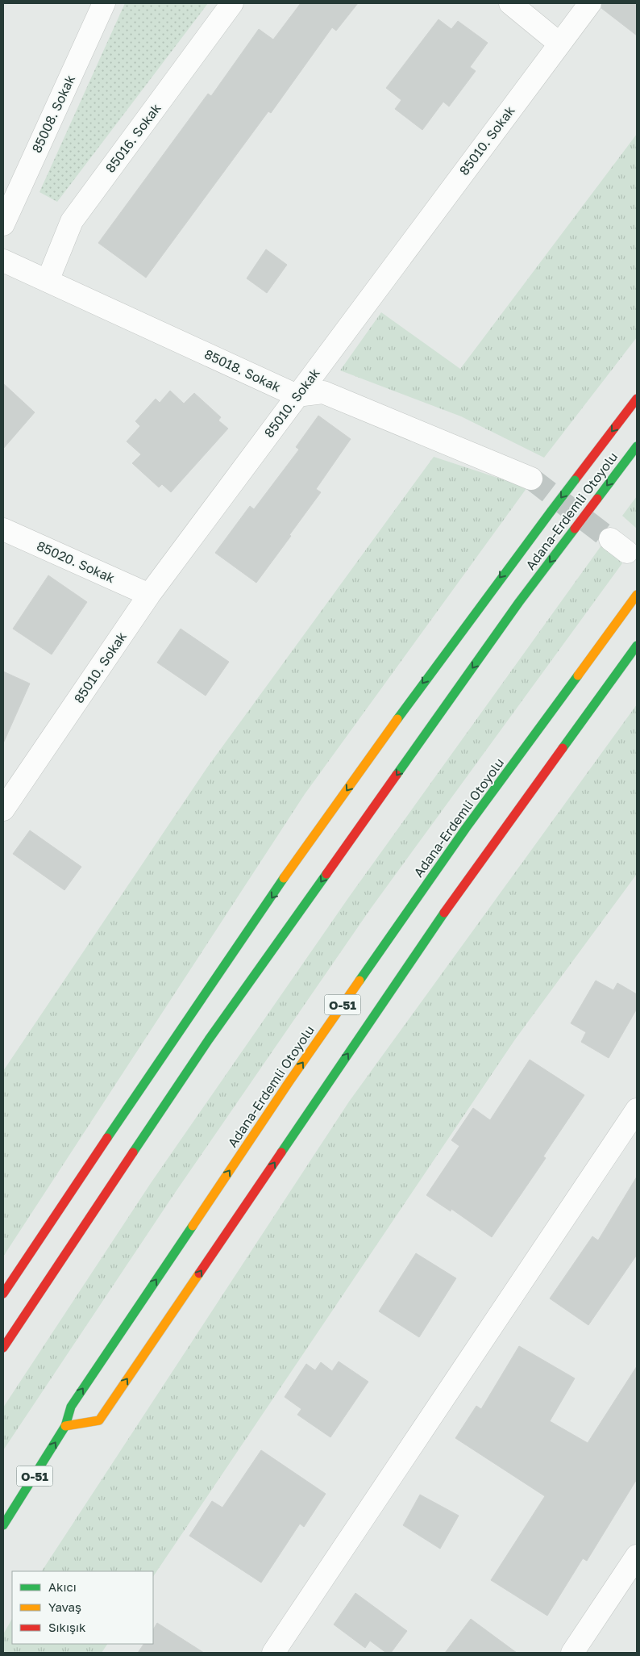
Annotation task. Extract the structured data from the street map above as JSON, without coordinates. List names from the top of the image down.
{
  "streets": {
    "highway": ["Adana-Erdemli Otoyolu", "O-51"],
    "street": [
      "85008. Sokak",
      "85016. Sokak",
      "85010. Sokak",
      "85018. Sokak",
      "85020. Sokak"
    ]
  },
  "crossings": [
    ["85016. Sokak", "85018. Sokak"],
    ["85010. Sokak", "85018. Sokak"],
    ["85010. Sokak", "85020. Sokak"]
  ],
  "legend": ["Akıcı", "Yavaş", "Sıkışık"]
}
